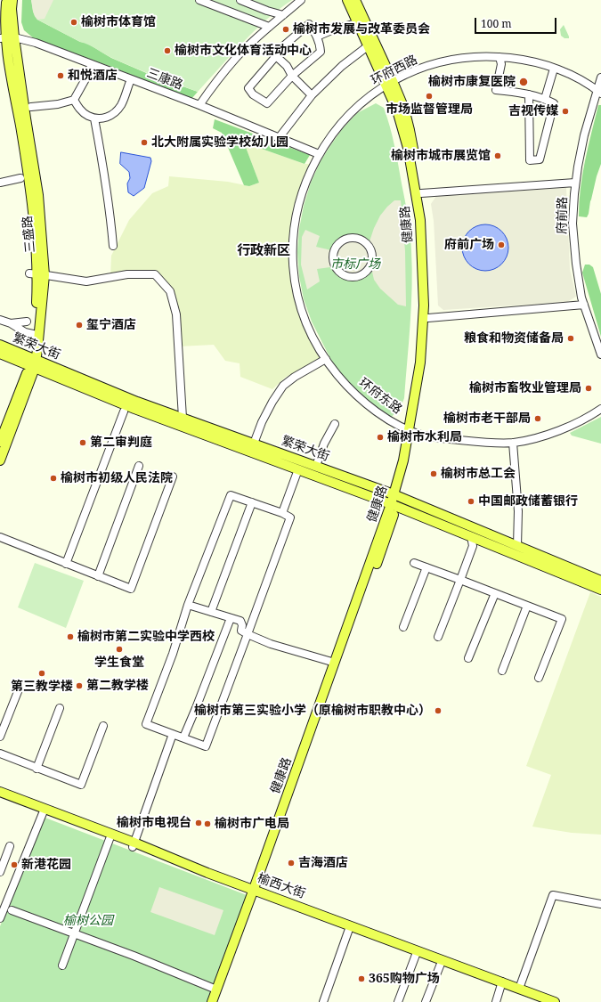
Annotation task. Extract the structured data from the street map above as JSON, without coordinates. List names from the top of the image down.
{
  "streets": {
    "main road": [
      "健康路",
      "三盛路",
      "繁荣大街",
      "榆西大街"
    ],
    "street": [
      "环府西路",
      "三康路",
      "府前路",
      "环府东路"
    ]
  },
  "crossings": [
    ["环府西路", "三康路"],
    ["环府西路", "府前路"],
    ["环府西路", "健康路"],
    ["环府西路", "环府东路"],
    ["三康路", "三盛路"],
    ["健康路", "繁荣大街"],
    ["健康路", "环府东路"],
    ["健康路", "榆西大街"],
    ["三盛路", "繁荣大街"]
  ],
  "districts": ["行政新区"],
  "parks": ["市标广场", "榆树公园"],
  "places": [
    "榆树市体育馆",
    "榆树市发展与改革委员会",
    "榆树市文化体育活动中心",
    "和悦酒店",
    "榆树市康复医院",
    "市场监督管理局",
    "吉视传媒",
    "北大附属实验学校幼儿园",
    "榆树市城市展览馆",
    "府前广场",
    "玺宁酒店",
    "粮食和物资储备局",
    "榆树市畜牧业管理局",
    "榆树市老干部局",
    "榆树市水利局",
    "第二审判庭",
    "榆树市总工会",
    "榆树市初级人民法院",
    "中国邮政储蓄银行",
    "榆树市第二实验中学西校",
    "学生食堂",
    "第三教学楼",
    "第二教学楼",
    "榆树市第三实验小学（原榆树市职教中心）",
    "榆树市电视台",
    "榆树市广电局",
    "吉海酒店",
    "新港花园",
    "365购物广场"
  ],
  "scale_bar": "100 m"
}
